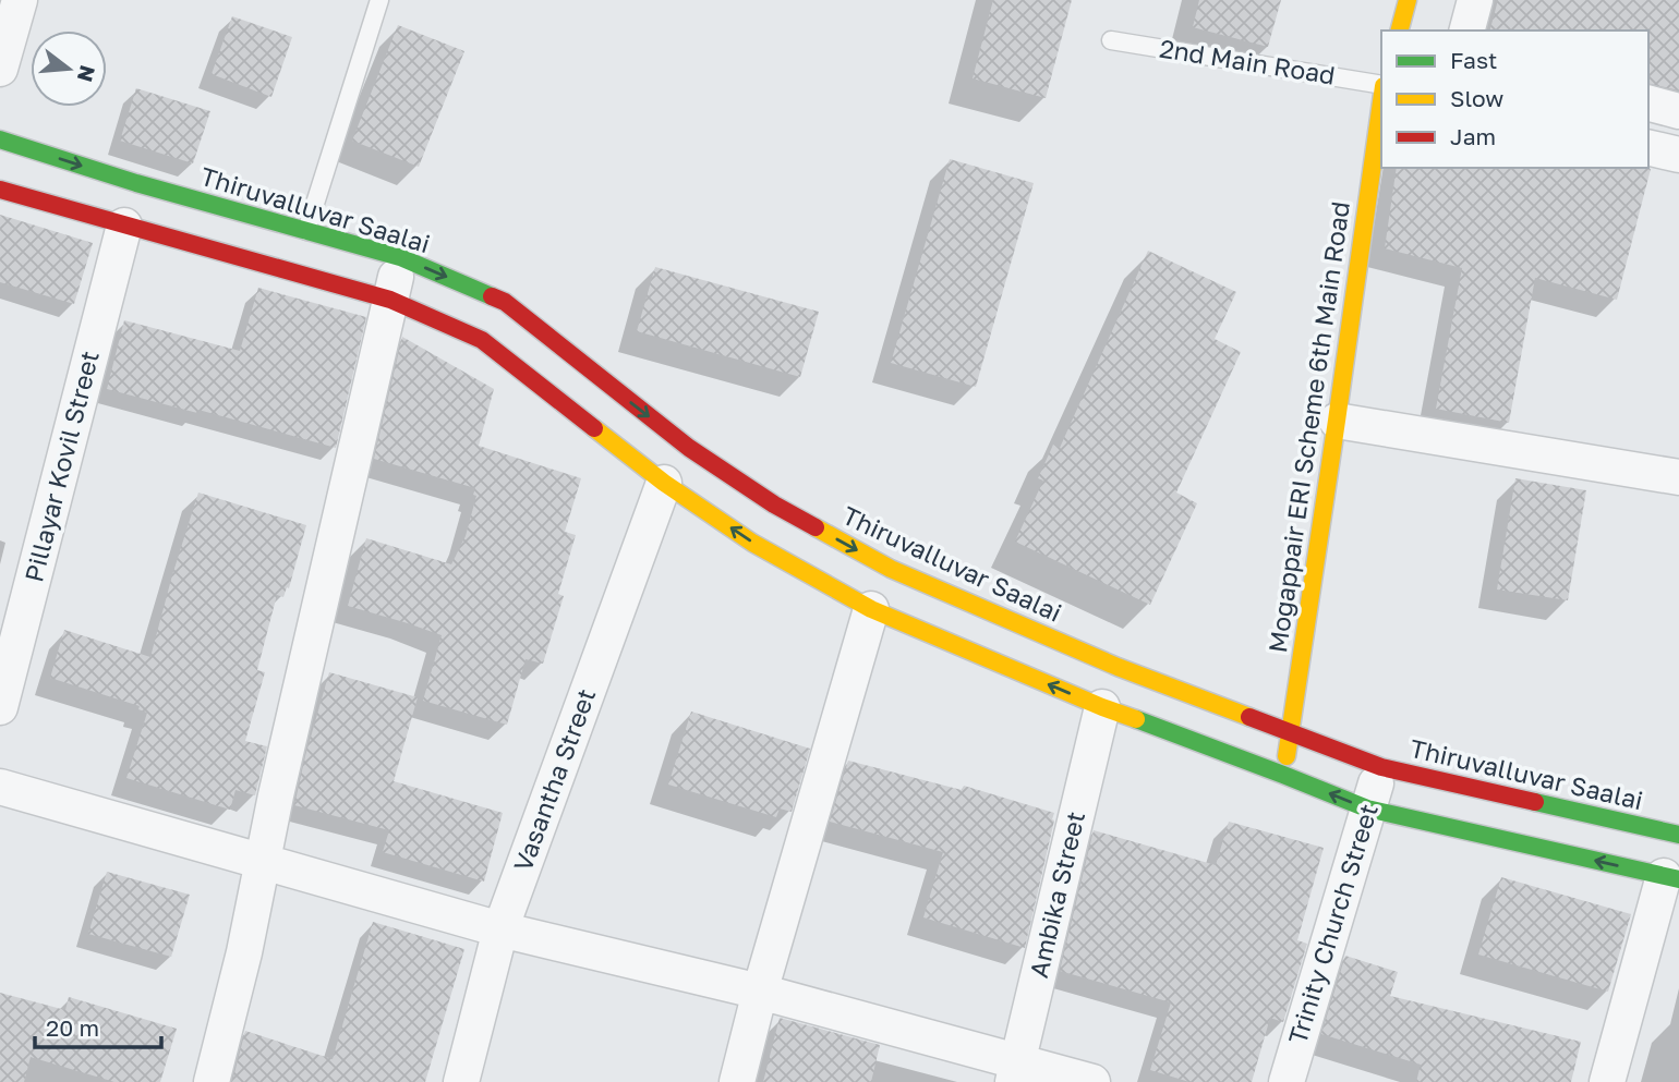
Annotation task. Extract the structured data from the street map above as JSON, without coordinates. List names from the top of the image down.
{
  "streets": {
    "main road": ["Thiruvalluvar Saalai", "Mogappair ERI Scheme 6th Main Road"],
    "street": [
      "Pillayar Kovil Street",
      "Vasantha Street",
      "Ambika Street",
      "Trinity Church Street"
    ],
    "lane": ["2nd Main Road"]
  },
  "crossings": [
    ["Thiruvalluvar Saalai", "Mogappair ERI Scheme 6th Main Road"],
    ["Thiruvalluvar Saalai", "Trinity Church Street"]
  ],
  "legend": ["Fast", "Slow", "Jam"],
  "scale_bar": "20 m",
  "north": "right"
}
